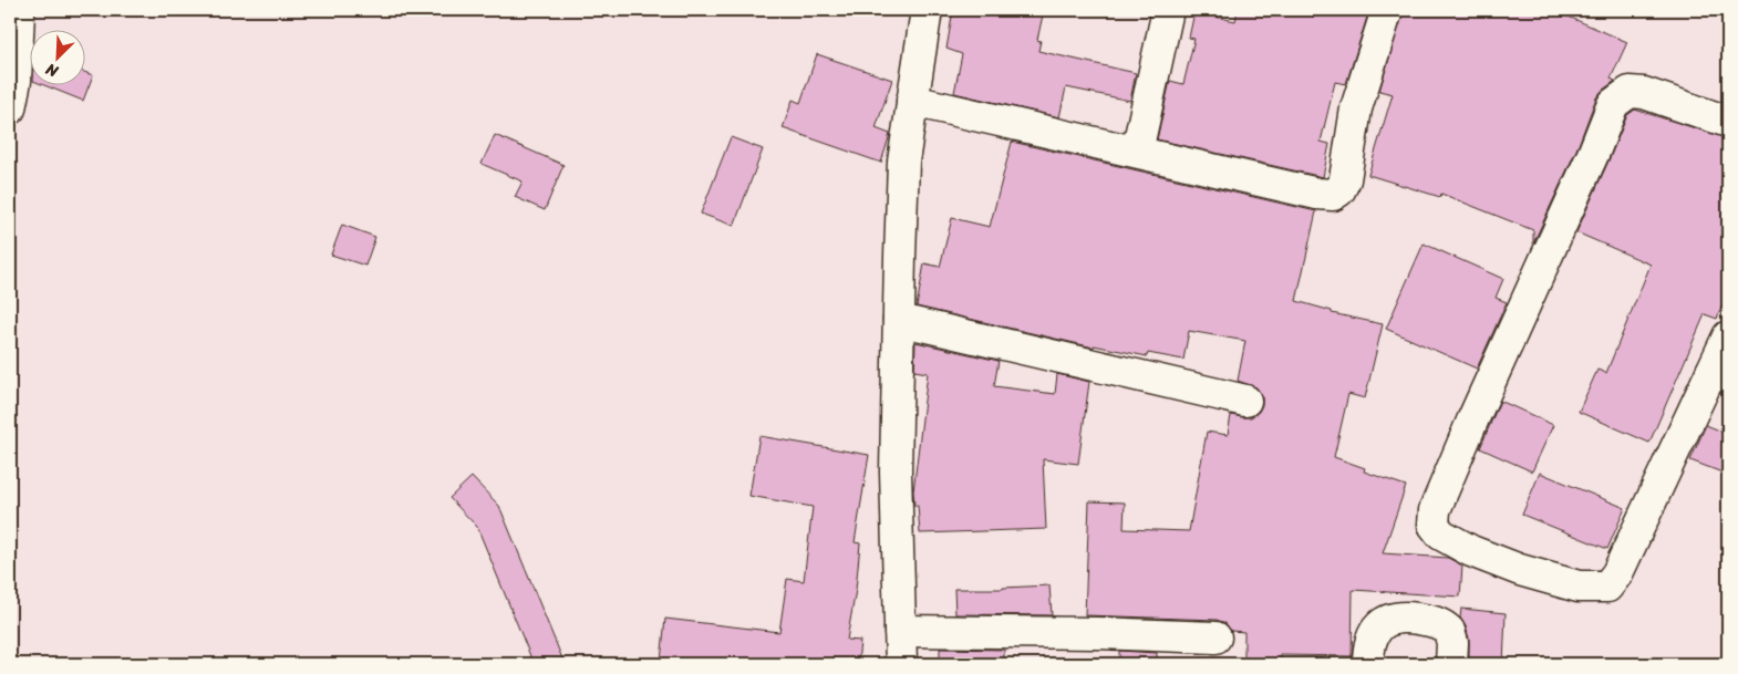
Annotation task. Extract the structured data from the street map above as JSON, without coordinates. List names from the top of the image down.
{
  "north": "bottom left"
}
